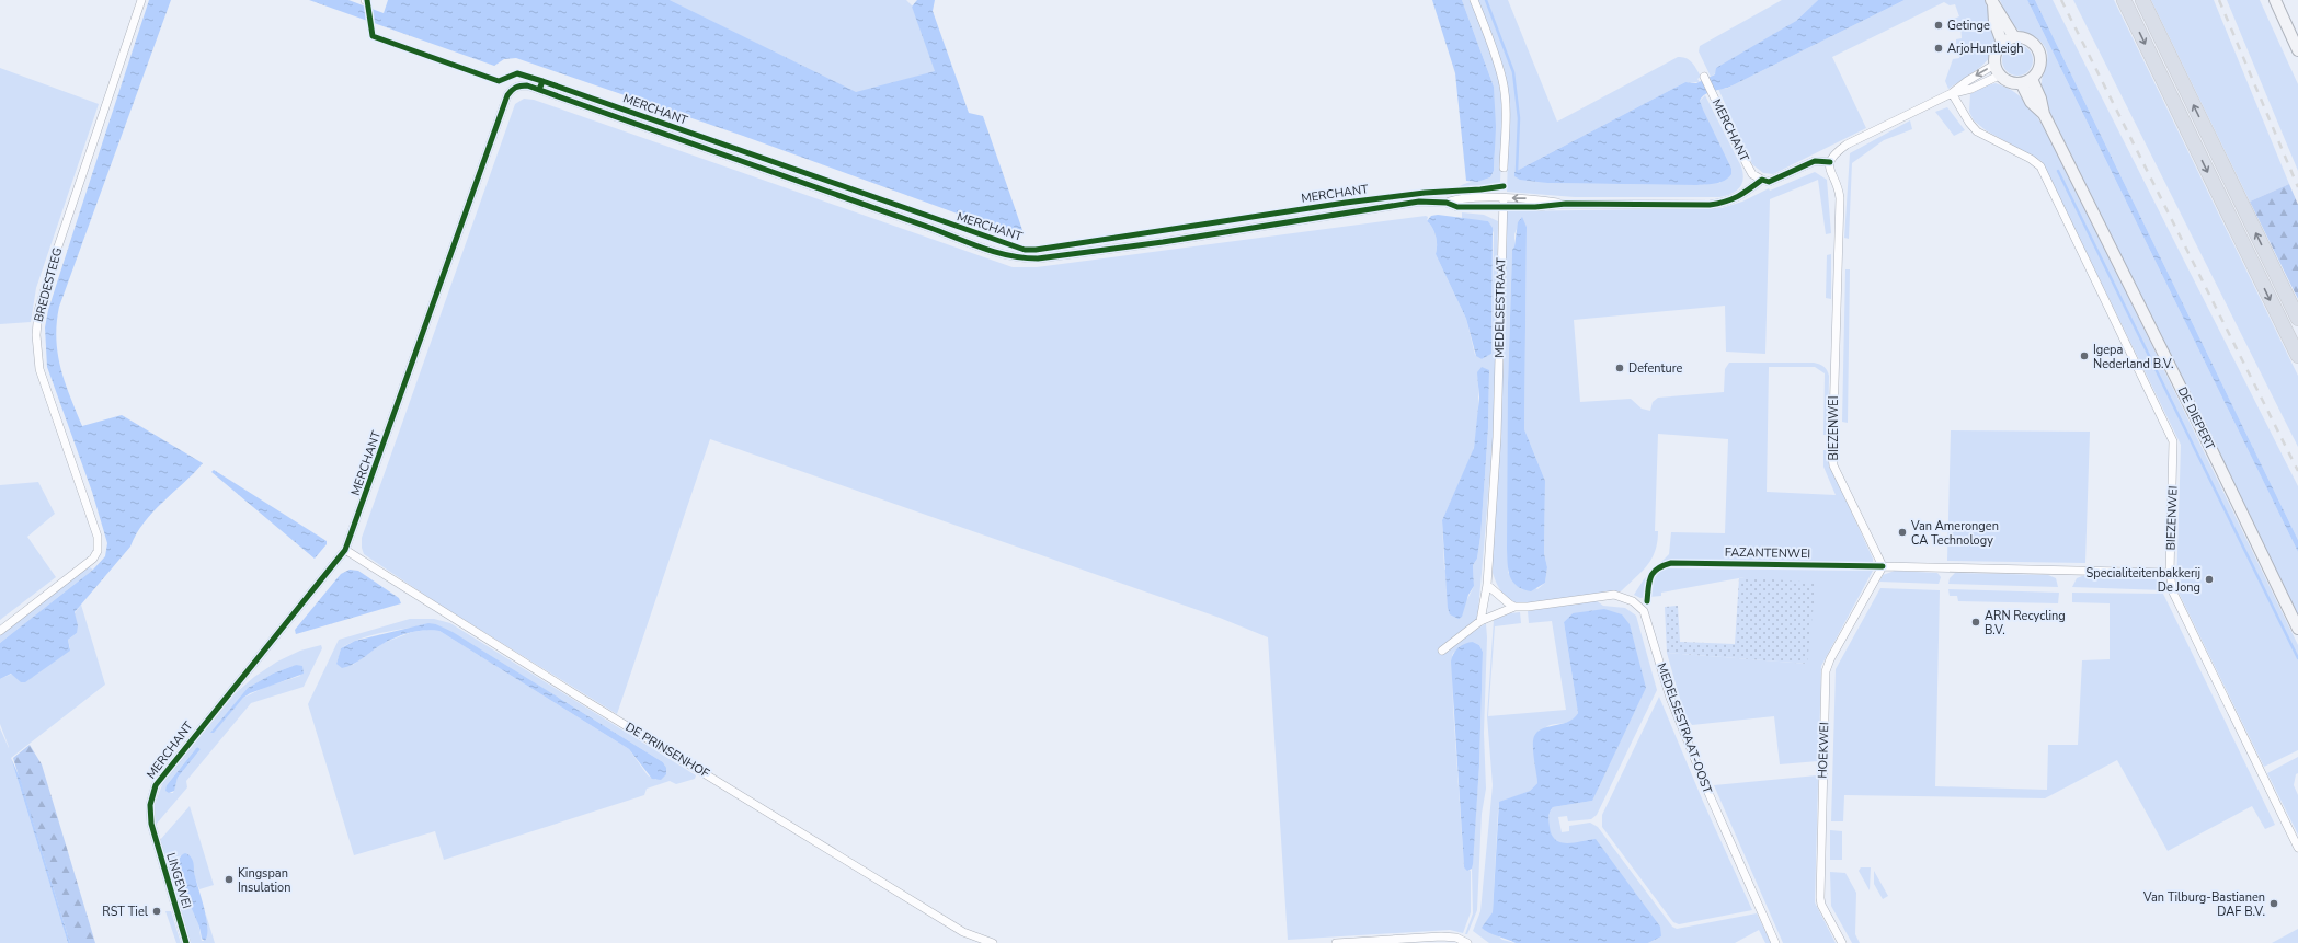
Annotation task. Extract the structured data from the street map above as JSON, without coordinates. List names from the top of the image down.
{
  "streets": {
    "main road": ["DE DIEPERT"],
    "street": [
      "MERCHANT",
      "BREDESTEEG",
      "MEDELSESTRAAT",
      "BIEZENWEI",
      "MEDELSESTRAAT-OOST",
      "DE PRINSENHOF",
      "HOEKWEI",
      "LINGEWEI"
    ],
    "cycle path": ["FAZANTENWEI"]
  },
  "crossings": [
    ["MERCHANT", "MEDELSESTRAAT"],
    ["MERCHANT", "DE PRINSENHOF"],
    ["MERCHANT", "LINGEWEI"],
    ["MEDELSESTRAAT", "MEDELSESTRAAT-OOST"],
    ["BIEZENWEI", "HOEKWEI"]
  ],
  "places": [
    "Getinge",
    "ArjoHuntleigh",
    "Igepa Nederland B.V.",
    "Defenture",
    "Van Amerongen CA Technology",
    "Specialiteitenbakkerij De Jong",
    "ARN Recycling B.V.",
    "Kingspan Insulation",
    "Van Tilburg-Bastianen DAF B.V.",
    "RST Tiel"
  ]
}
